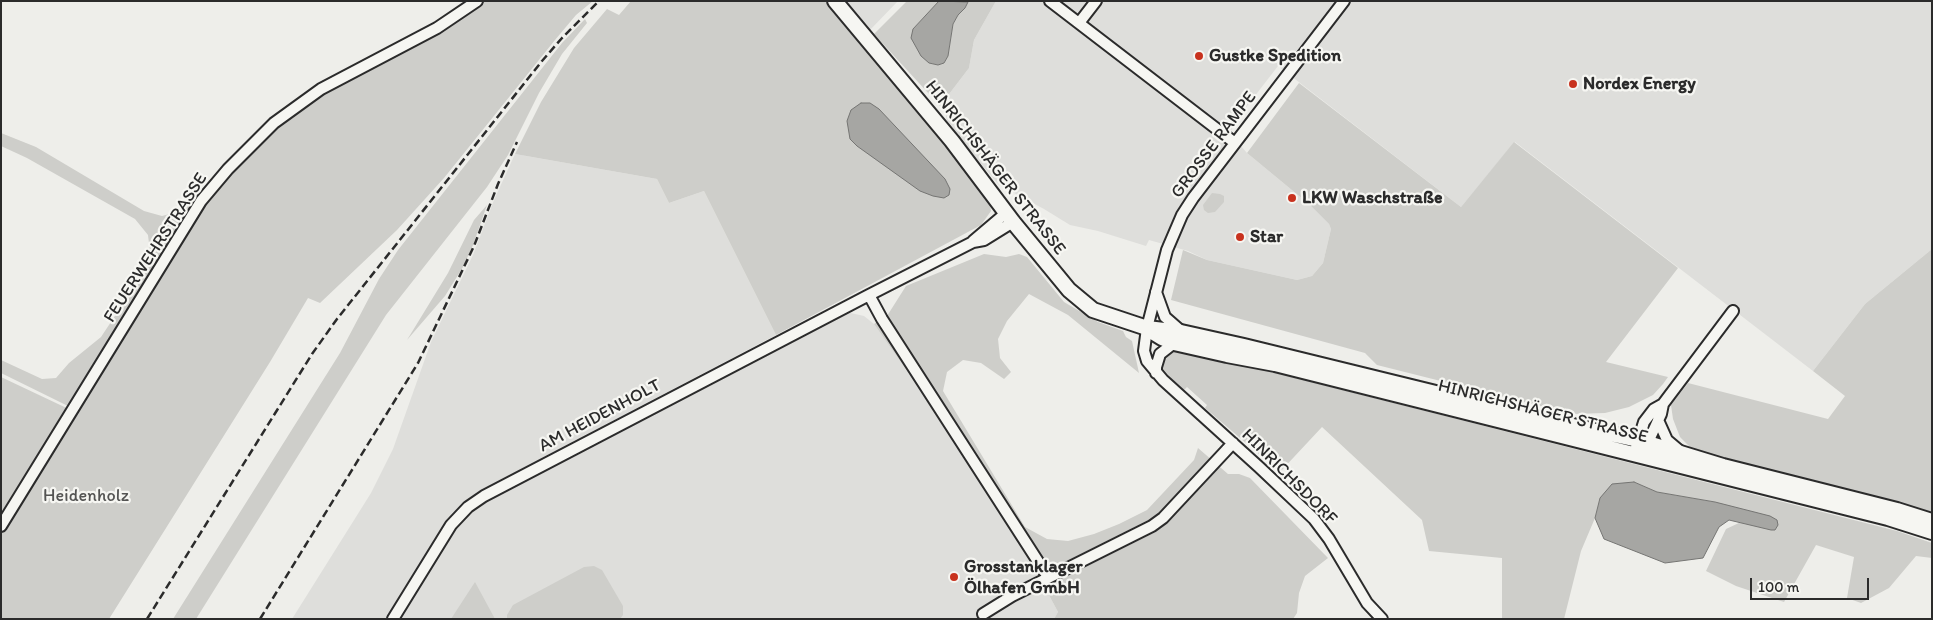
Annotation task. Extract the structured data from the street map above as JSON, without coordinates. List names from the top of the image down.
{
  "streets": {
    "main road": ["HINRICHSHÄGER STRASSE"],
    "street": [
      "GROSSE RAMPE",
      "FEUERWEHRSTRASSE",
      "AM HEIDENHOLT",
      "HINRICHSDORF"
    ]
  },
  "crossings": [
    ["GROSSE RAMPE", "HINRICHSHÄGER STRASSE"],
    ["GROSSE RAMPE", "HINRICHSDORF"],
    ["HINRICHSHÄGER STRASSE", "AM HEIDENHOLT"],
    ["HINRICHSHÄGER STRASSE", "HINRICHSDORF"]
  ],
  "parks": ["Heidenholz"],
  "places": [
    "Gustke Spedition",
    "Nordex Energy",
    "LKW Waschstraße",
    "Star",
    "Grosstanklager Ölhafen GmbH"
  ],
  "scale_bar": "100 m"
}
